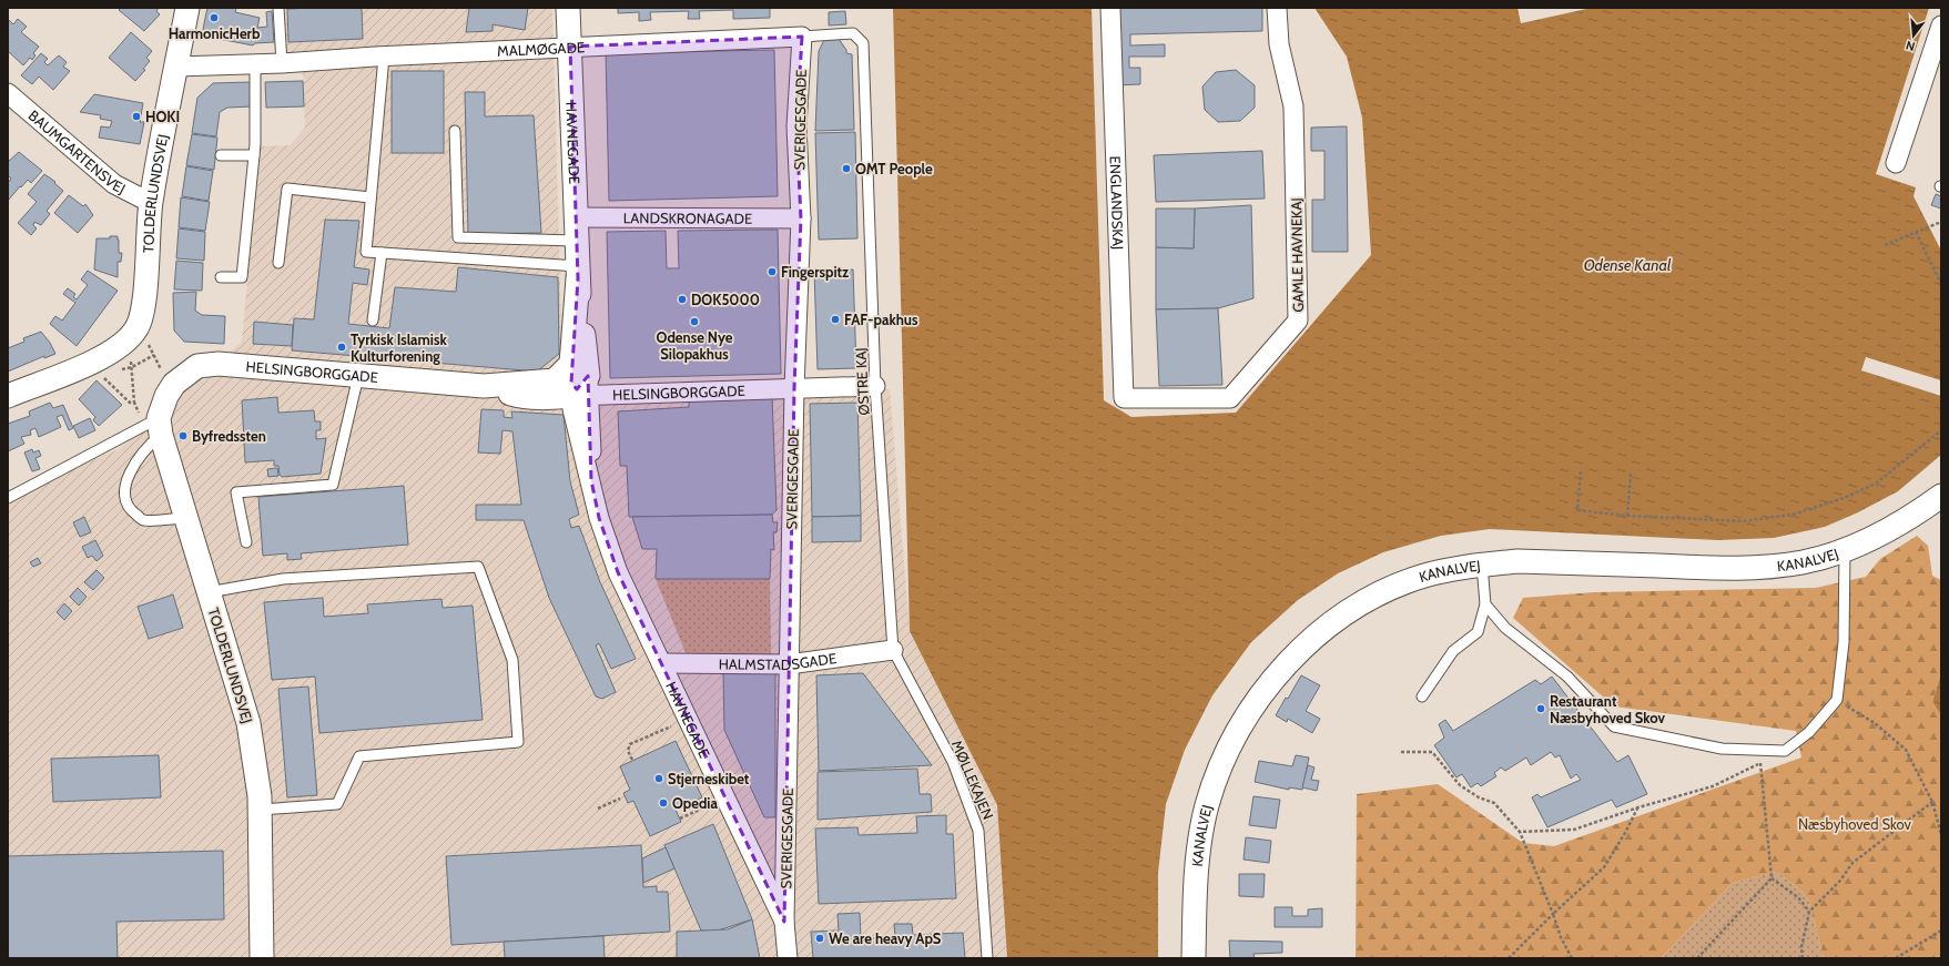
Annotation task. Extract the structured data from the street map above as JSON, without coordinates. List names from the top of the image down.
{
  "streets": {
    "street": [
      "MALMØGADE",
      "SVERIGESGADE",
      "HAVNEGADE",
      "BAUMGARTENSVEJ",
      "TOLDERLUNDSVEJ",
      "ENGLANDSKAJ",
      "LANDSKRONAGADE",
      "GAMLE HAVNEKAJ",
      "HELSINGBORGGADE",
      "KANALVEJ",
      "HALMSTADSGADE"
    ],
    "lane": ["ØSTRE KAJ", "MØLLEKAJEN"]
  },
  "crossings": [
    ["MALMØGADE", "SVERIGESGADE"],
    ["MALMØGADE", "HAVNEGADE"],
    ["MALMØGADE", "TOLDERLUNDSVEJ"],
    ["MALMØGADE", "ØSTRE KAJ"],
    ["SVERIGESGADE", "HAVNEGADE"],
    ["SVERIGESGADE", "LANDSKRONAGADE"],
    ["SVERIGESGADE", "HELSINGBORGGADE"],
    ["SVERIGESGADE", "ØSTRE KAJ"],
    ["SVERIGESGADE", "HALMSTADSGADE"],
    ["HAVNEGADE", "LANDSKRONAGADE"],
    ["HAVNEGADE", "HELSINGBORGGADE"],
    ["HAVNEGADE", "HALMSTADSGADE"],
    ["BAUMGARTENSVEJ", "TOLDERLUNDSVEJ"],
    ["ENGLANDSKAJ", "GAMLE HAVNEKAJ"],
    ["HELSINGBORGGADE", "ØSTRE KAJ"],
    ["ØSTRE KAJ", "HALMSTADSGADE"],
    ["ØSTRE KAJ", "MØLLEKAJEN"],
    ["HALMSTADSGADE", "MØLLEKAJEN"]
  ],
  "water": ["Odense Kanal"],
  "parks": ["Næsbyhoved Skov"],
  "places": [
    "HarmonicHerb",
    "HOKI",
    "OMT People",
    "Fingerspitz",
    "DOK5000",
    "FAF-pakhus",
    "Odense Nye Silopakhus",
    "Tyrkisk Islamisk Kulturforening",
    "Byfredssten",
    "Restaurant Næsbyhoved Skov",
    "Stjerneskibet",
    "Opedia",
    "We are heavy ApS"
  ],
  "north": "bottom"
}
